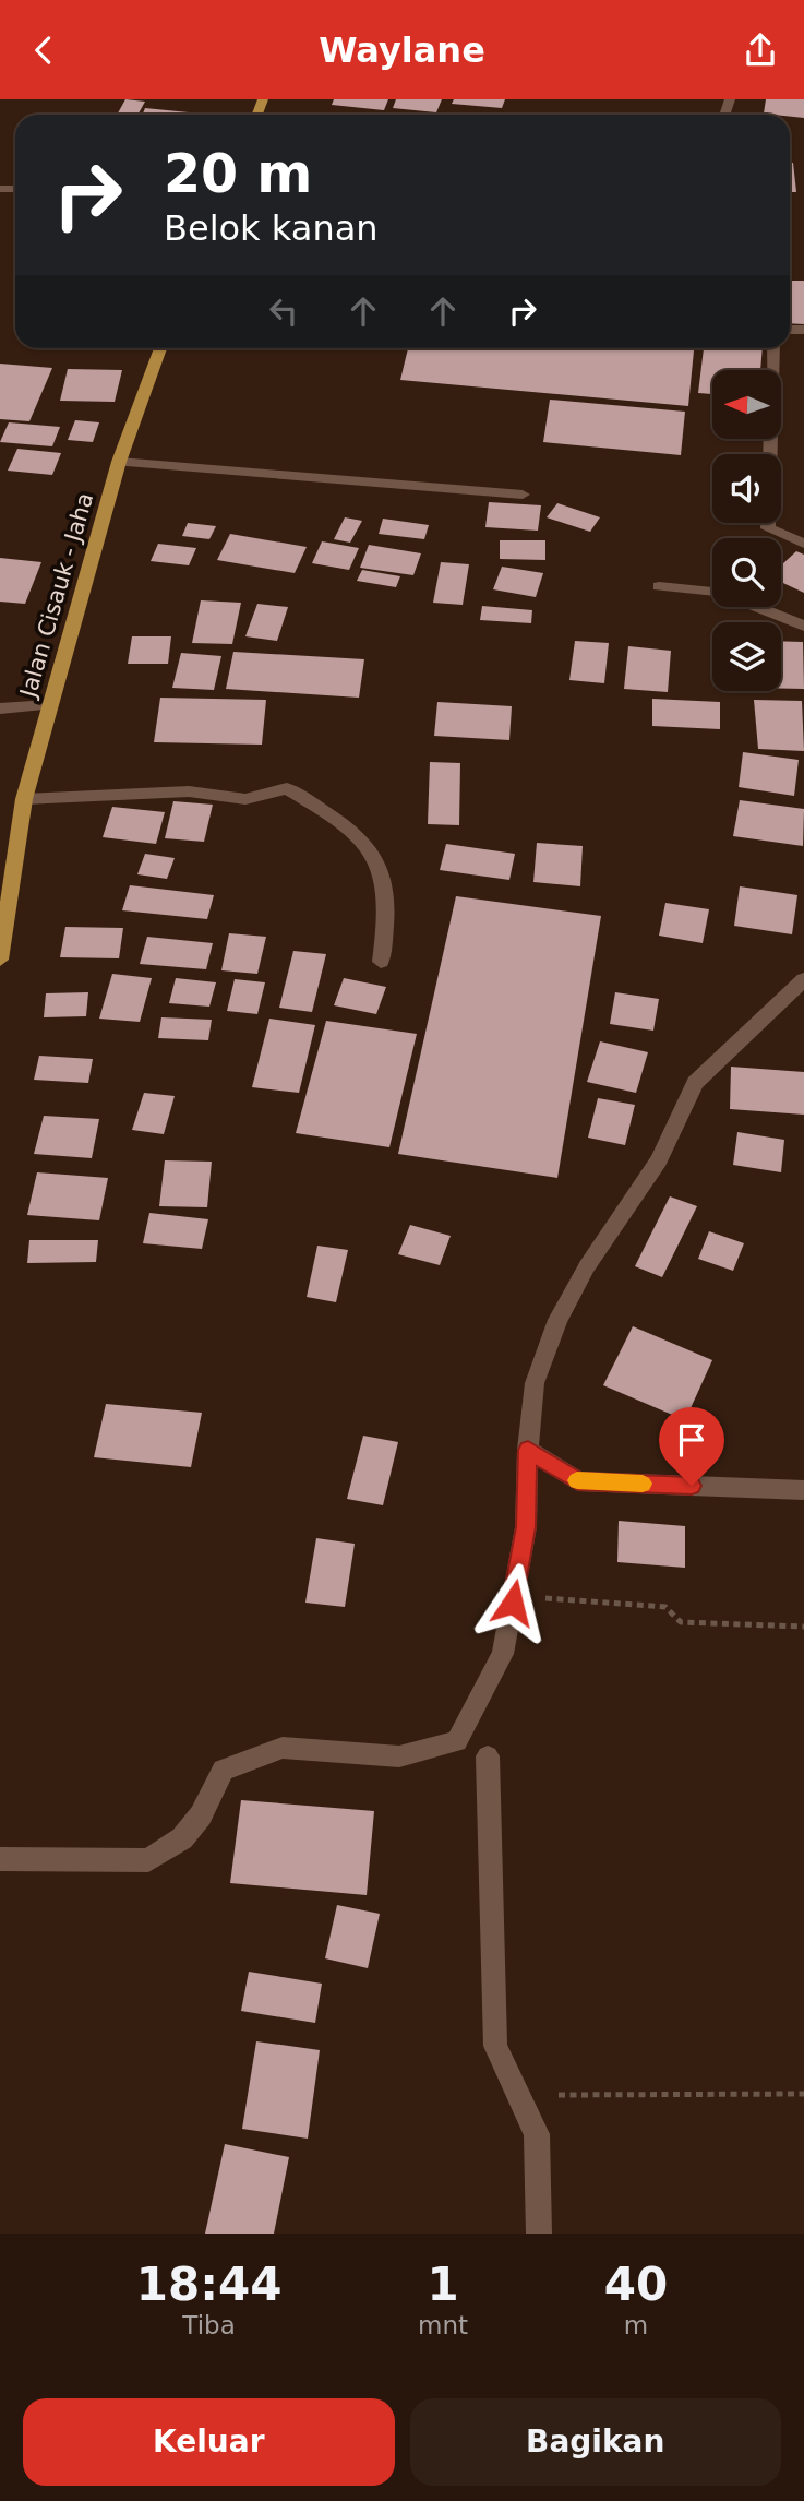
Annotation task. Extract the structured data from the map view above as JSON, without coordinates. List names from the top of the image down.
{
  "streets": {
    "main road": ["Jalan Cisauk - Jaha"]
  },
  "north": "left",
  "page": {
    "header": "Waylane",
    "turn": ["20 m", "Belok kanan"],
    "eta": [
      "18:44",
      "Tiba",
      "1",
      "mnt",
      "40",
      "m"
    ],
    "buttons": ["Keluar", "Bagikan"]
  }
}
